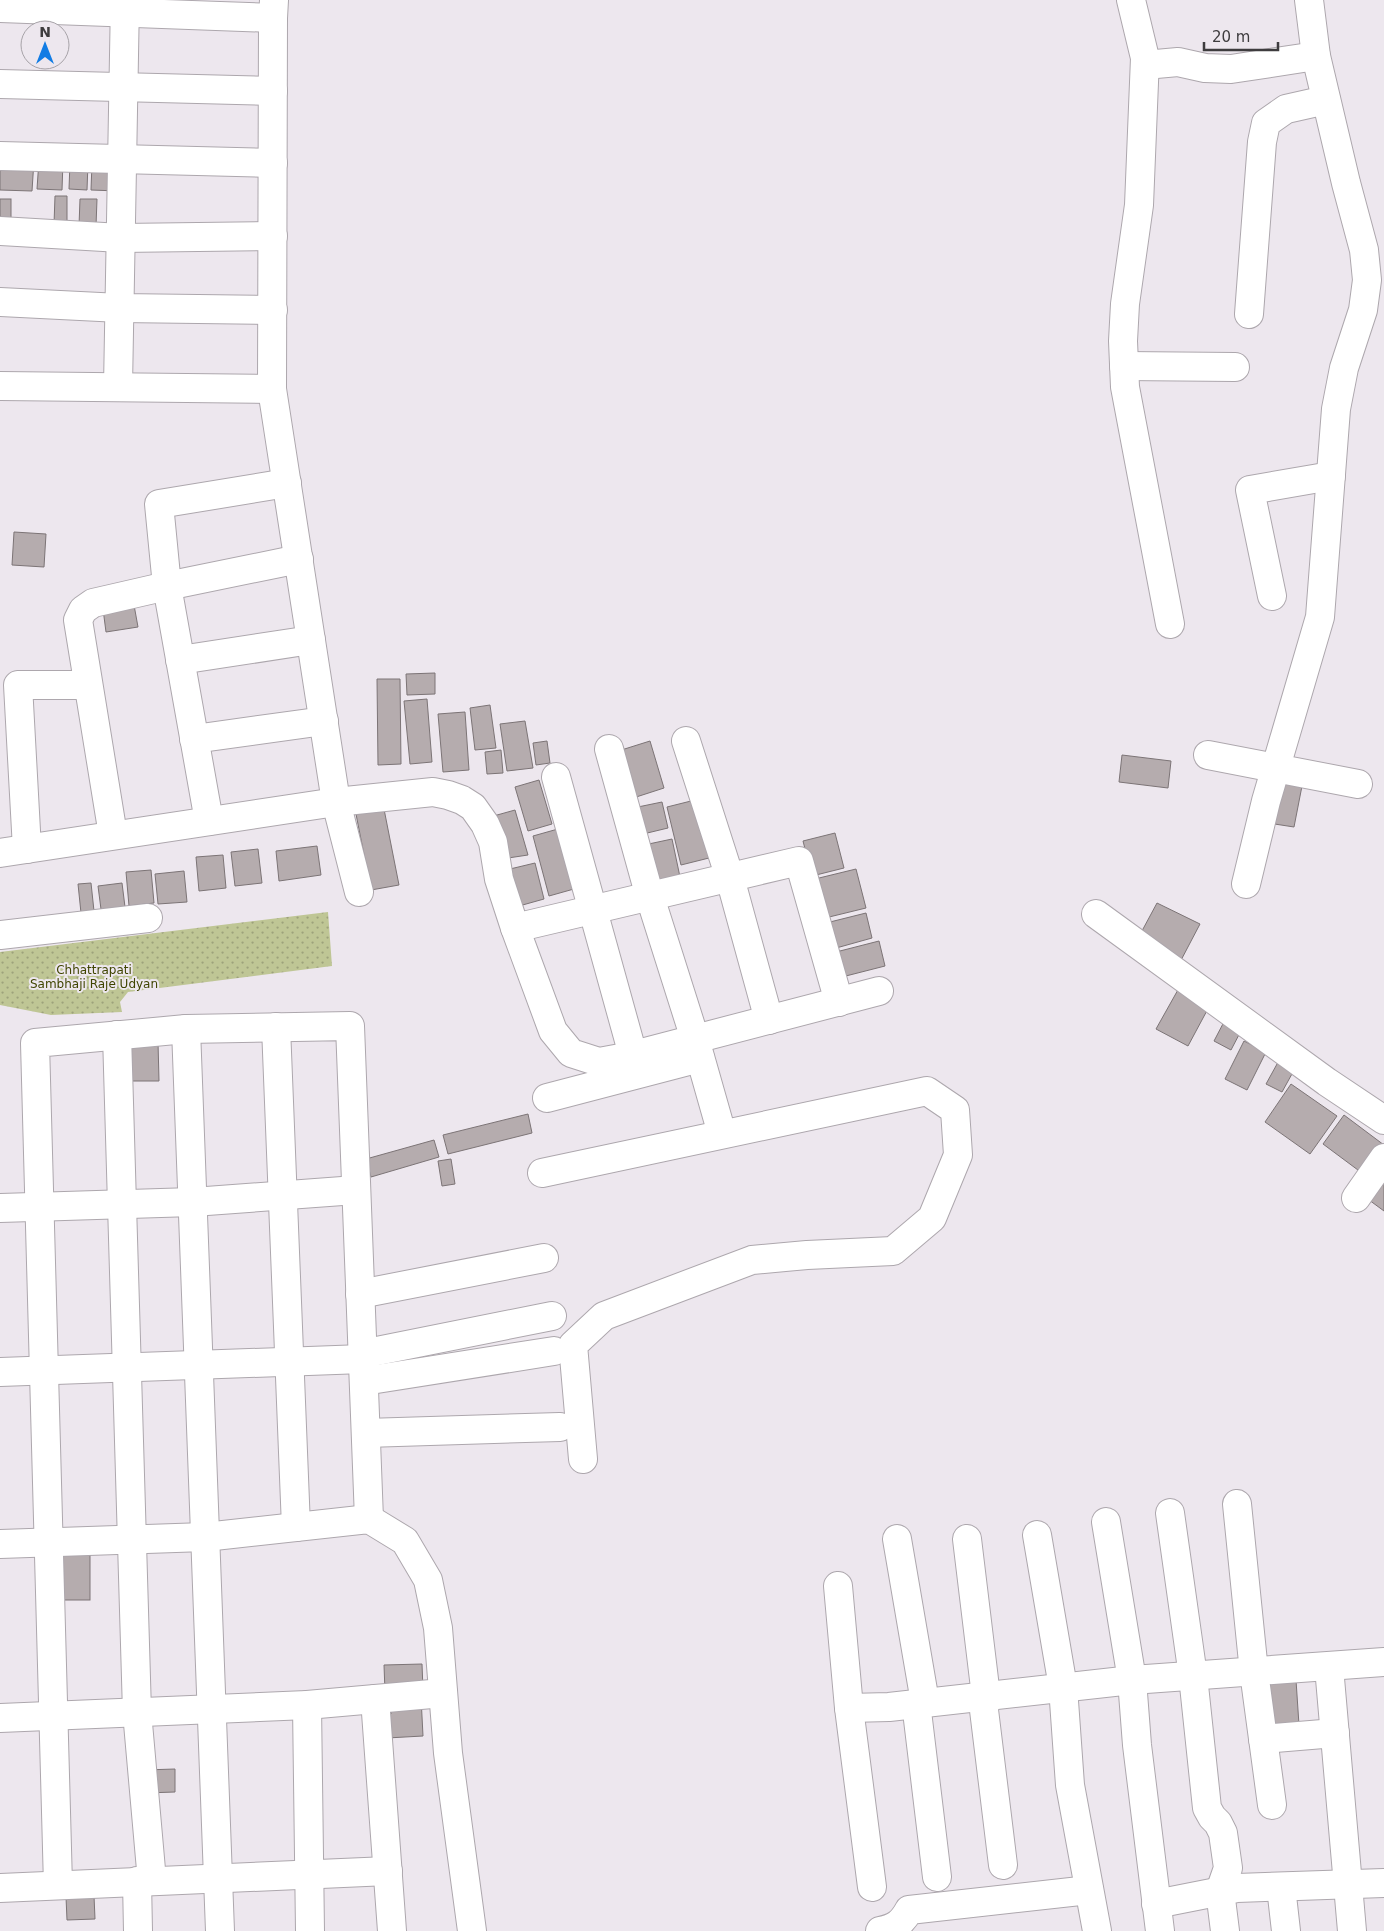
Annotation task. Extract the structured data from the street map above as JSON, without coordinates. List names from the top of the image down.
{
  "parks": ["Chhattrapati Sambhaji Raje Udyan"],
  "scale_bar": "20 m",
  "north": "top"
}
